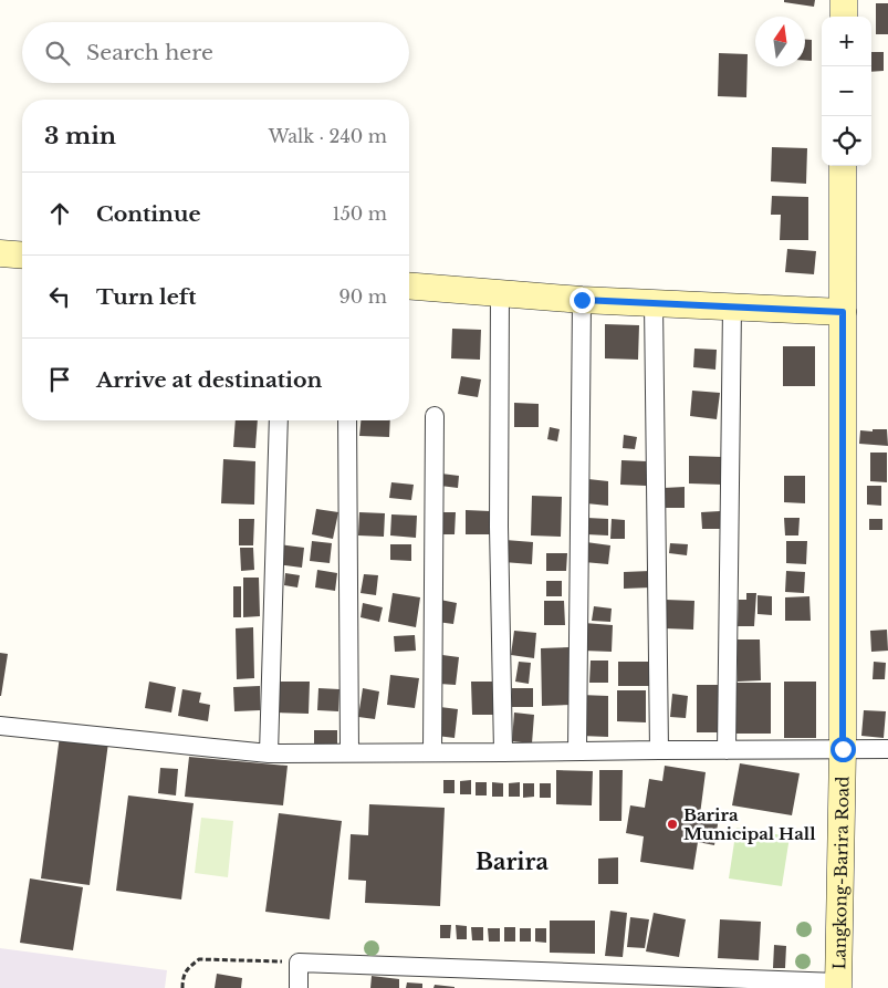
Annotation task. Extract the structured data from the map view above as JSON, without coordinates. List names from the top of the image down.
{
  "streets": {
    "main road": ["Langkong-Barira Road"]
  },
  "districts": ["Barira"],
  "places": ["Barira Municipal Hall"],
  "north": "top",
  "page": {
    "map_buttons": ["+", "−"],
    "search": "Search here",
    "heading": ["3 min", "Walk · 240 m"],
    "list": [
      ["Continue", "150 m"],
      ["Turn left", "90 m"],
      "Arrive at destination"
    ]
  }
}
